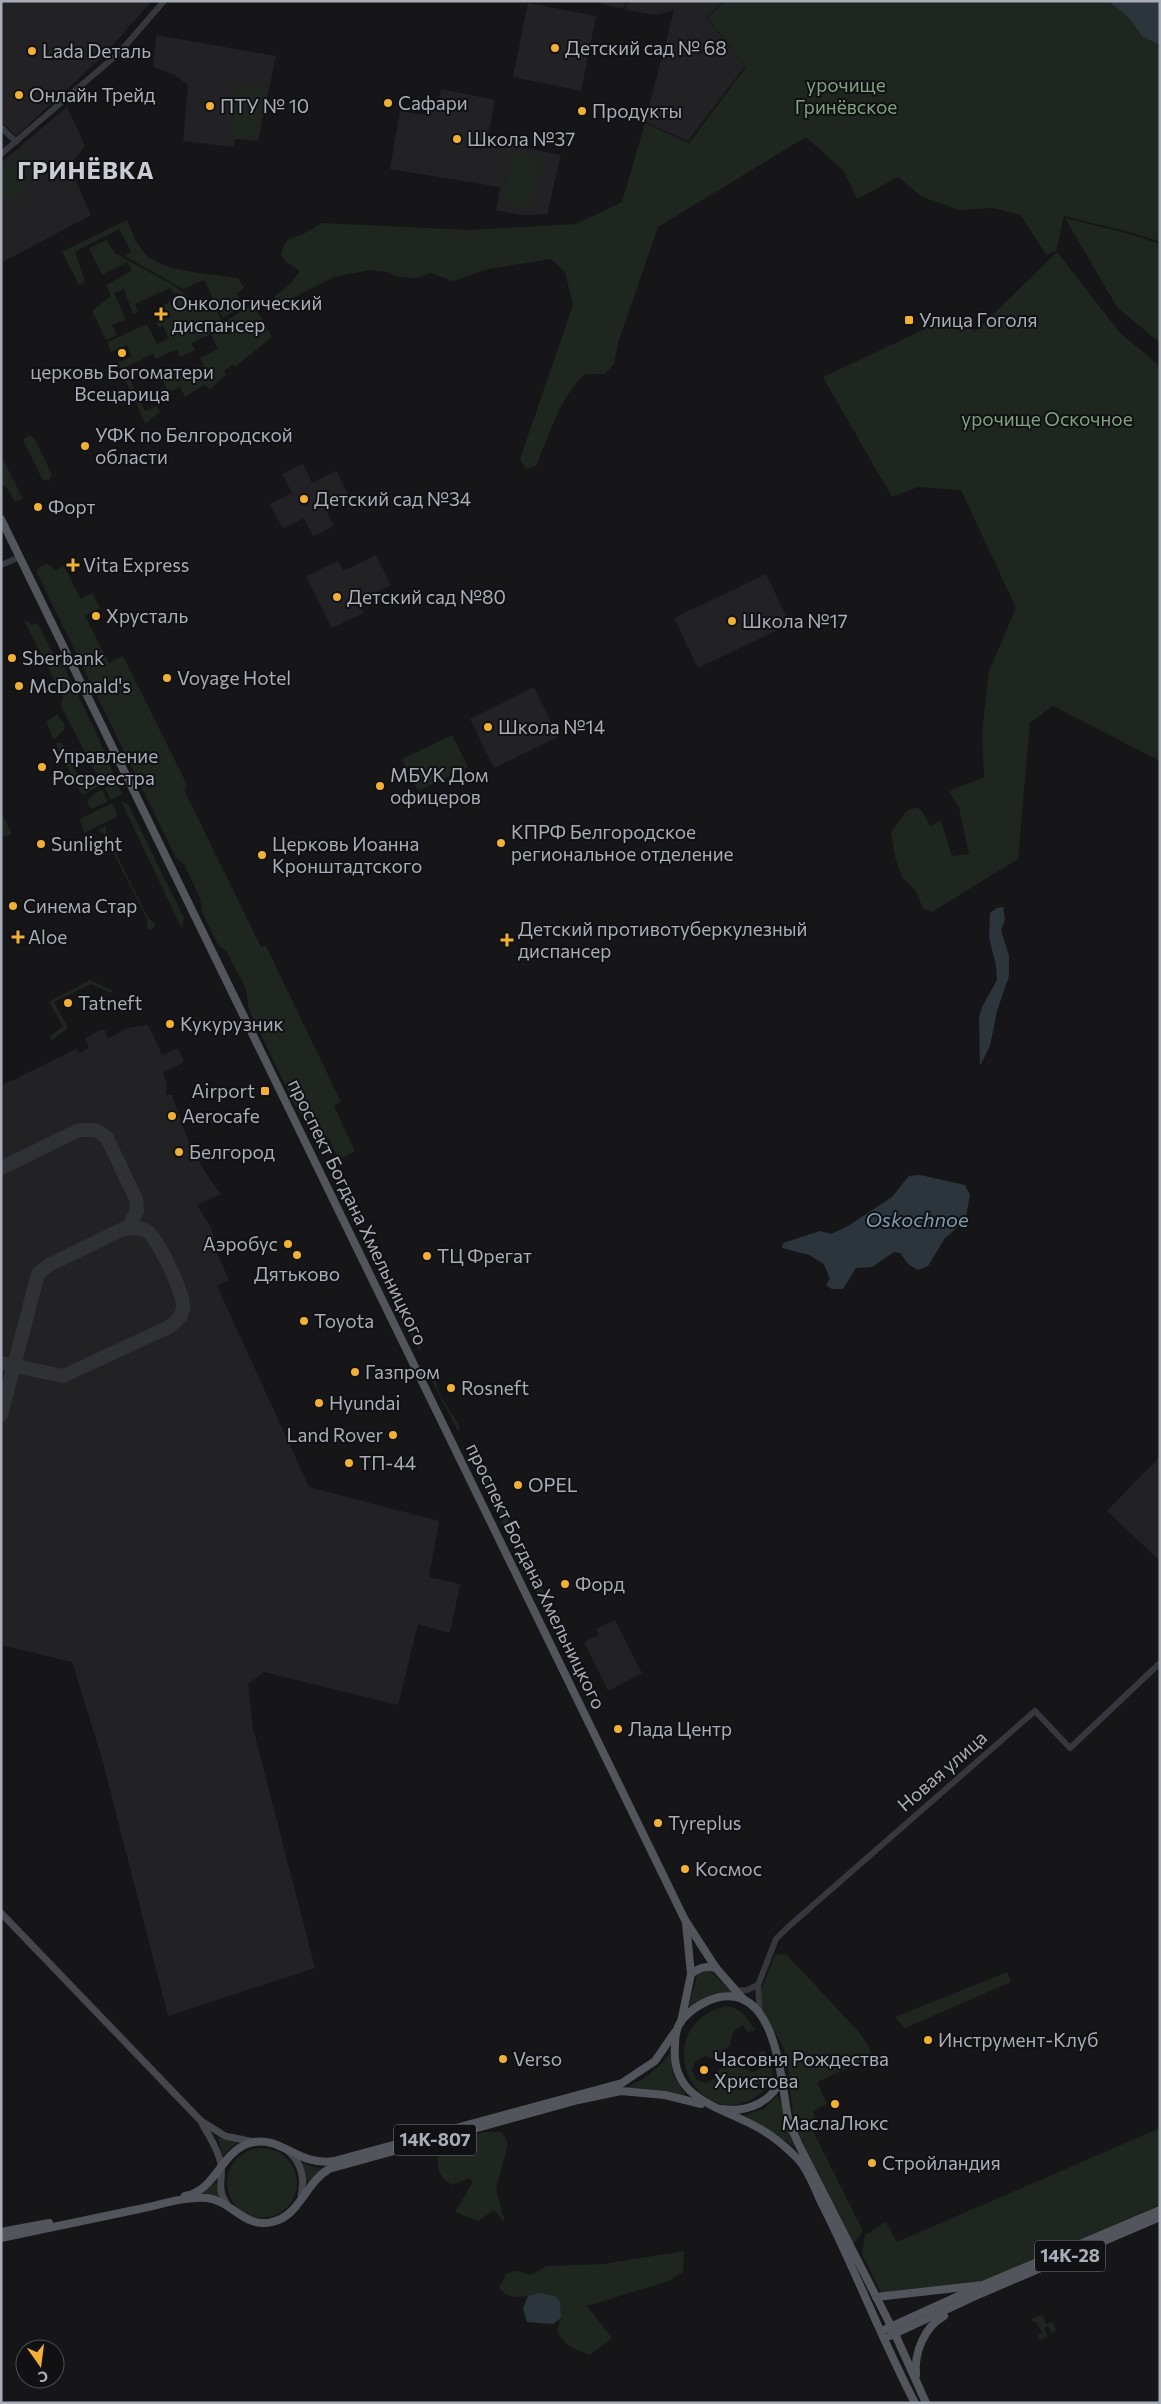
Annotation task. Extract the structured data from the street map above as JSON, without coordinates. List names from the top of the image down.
{
  "streets": {
    "main road": ["проспект Богдана Хмельницкого", "14К-807", "14К-28"],
    "street": ["Новая улица"]
  },
  "crossings": [
    ["проспект Богдана Хмельницкого", "Новая улица"],
    ["проспект Богдана Хмельницкого", "14К-807"],
    ["Новая улица", "14К-807"]
  ],
  "districts": ["ГРИНЁВКА"],
  "water": ["Oskochnoe"],
  "parks": ["урочище Гринёвское", "урочище Оскочное"],
  "places": {
    "other": [
      "Детский сад № 68",
      "Lada Dеталь",
      "Онлайн Трейд",
      "Сафари",
      "ПТУ № 10",
      "Продукты",
      "Школа №37",
      "церковь Богоматери Всецарица",
      "УФК по Белгородской области",
      "Детский сад №34",
      "Форт",
      "Детский сад №80",
      "Хрусталь",
      "Школа №17",
      "Sberbank",
      "Voyage Hotel",
      "McDonald's",
      "Школа №14",
      "Управление Росреестра",
      "МБУК Дом офицеров",
      "КПРФ Белгородское региональное отделение",
      "Sunlight",
      "Церковь Иоанна Кронштадтского",
      "Синема Стар",
      "Tatneft",
      "Кукурузник",
      "Aerocafe",
      "Белгород",
      "Аэробус",
      "Дятьково",
      "ТЦ Фрегат",
      "Toyota",
      "Газпром",
      "Rosneft",
      "Hyundai",
      "Land Rover",
      "ТП-44",
      "OPEL",
      "Форд",
      "Лада Центр",
      "Tyreplus",
      "Космос",
      "Инструмент-Клуб",
      "Verso",
      "Часовня Рождества Христова",
      "МаслаЛюкс",
      "Стройландия"
    ],
    "health": [
      "Онкологический диспансер",
      "Vita Express",
      "Aloe",
      "Детский противотуберкулезный диспансер"
    ],
    "transit": ["Улица Гоголя", "Airport"]
  },
  "north": "bottom"
}
